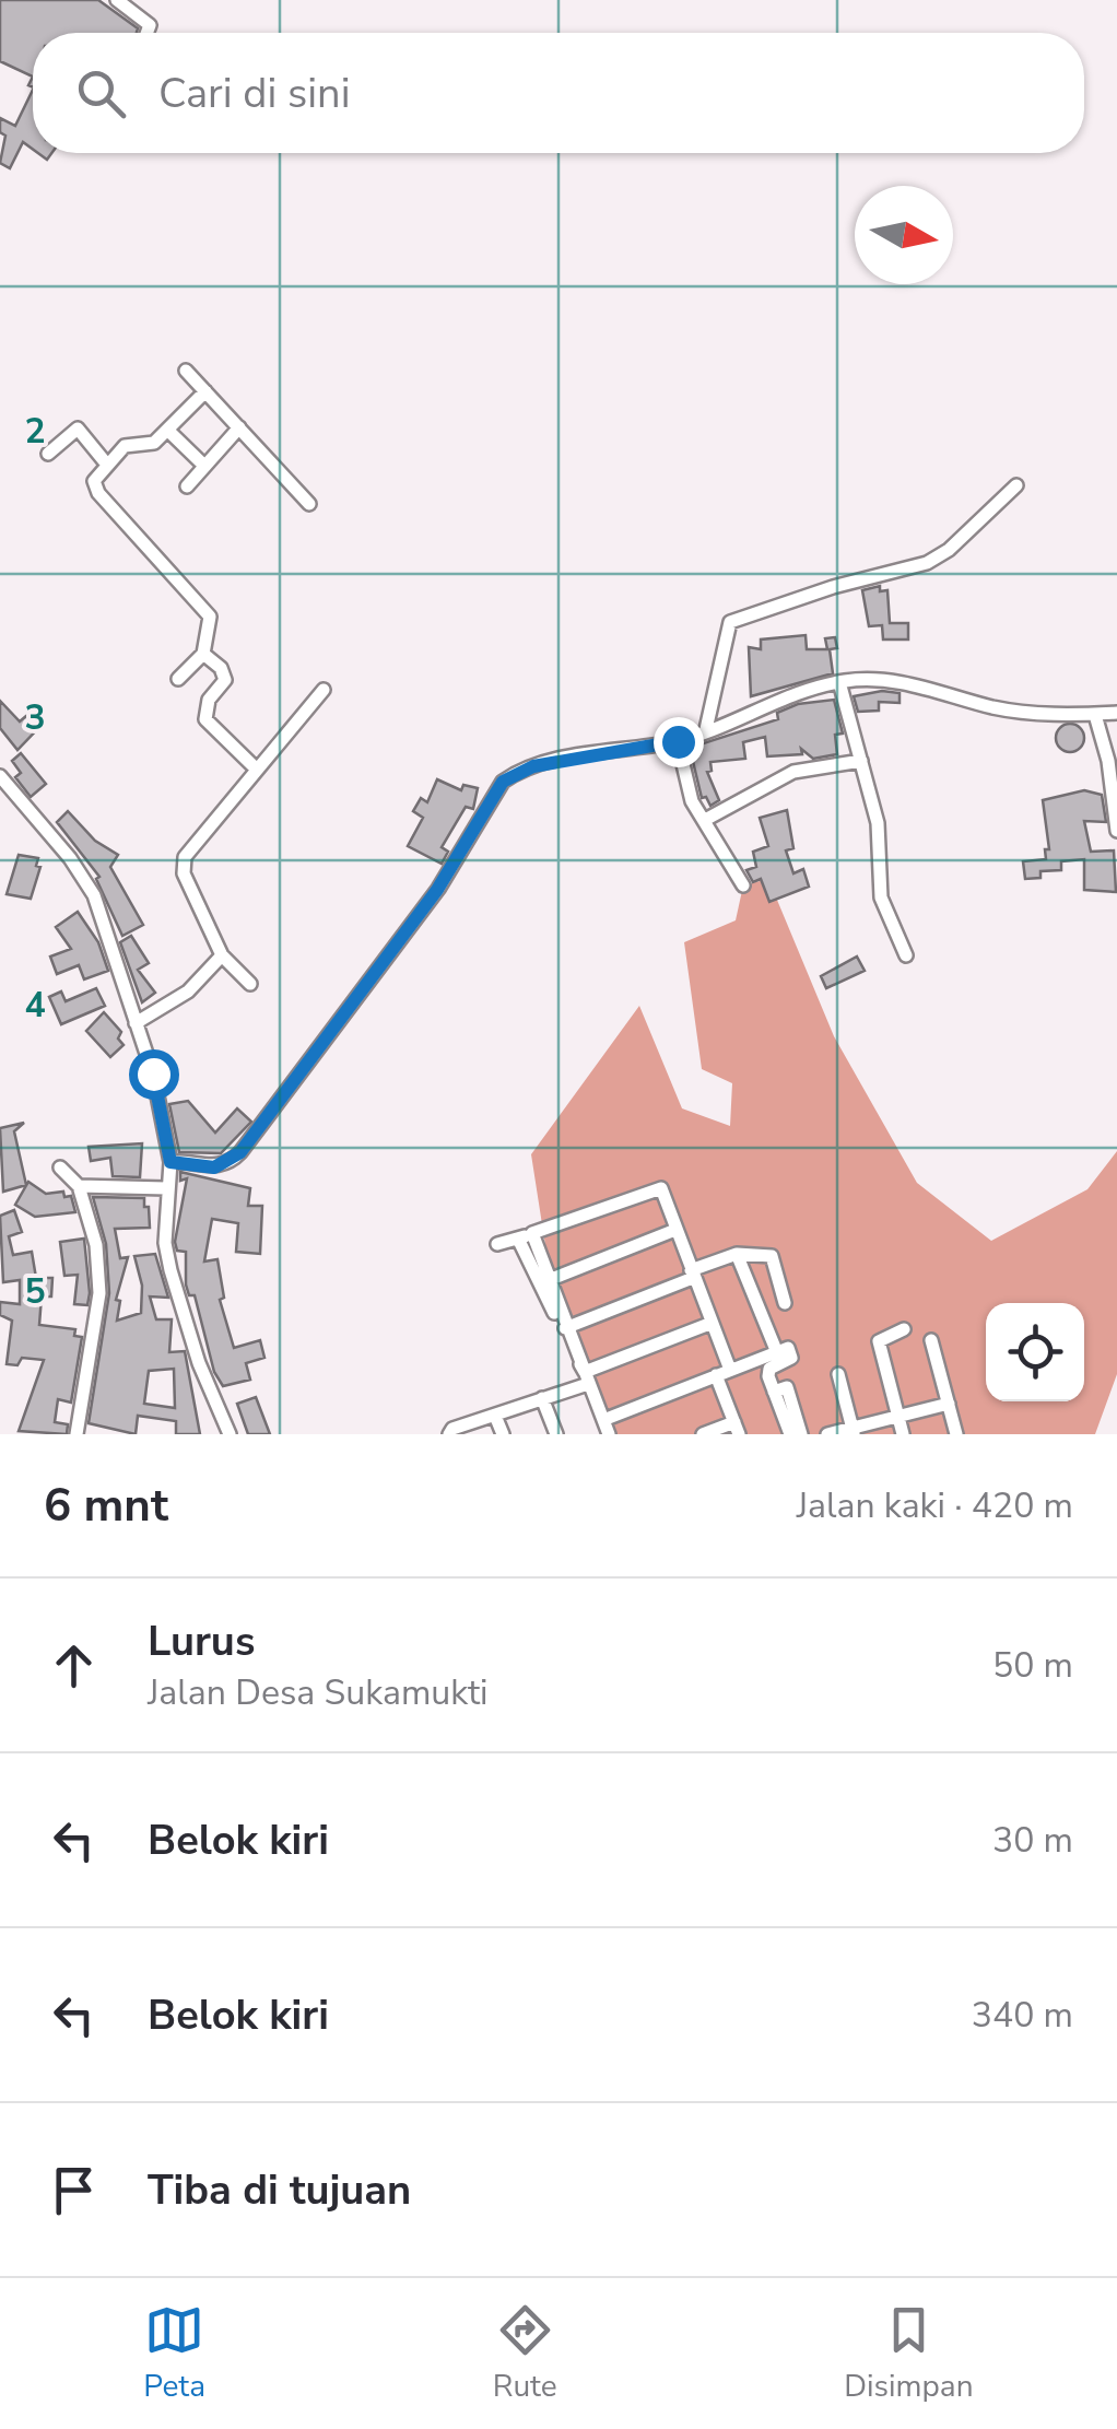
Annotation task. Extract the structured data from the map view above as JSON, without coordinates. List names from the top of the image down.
{
  "north": "right",
  "page": {
    "search": "Cari di sini",
    "heading": ["6 mnt", "Jalan kaki · 420 m"],
    "list": [
      ["Lurus", "Jalan Desa Sukamukti", "50 m"],
      ["Belok kiri", "30 m"],
      ["Belok kiri", "340 m"],
      "Tiba di tujuan"
    ],
    "nav": ["Peta", "Rute", "Disimpan"]
  },
  "grid": {
    "rows": [
      "2",
      "3",
      "4",
      "5"
    ]
  }
}
